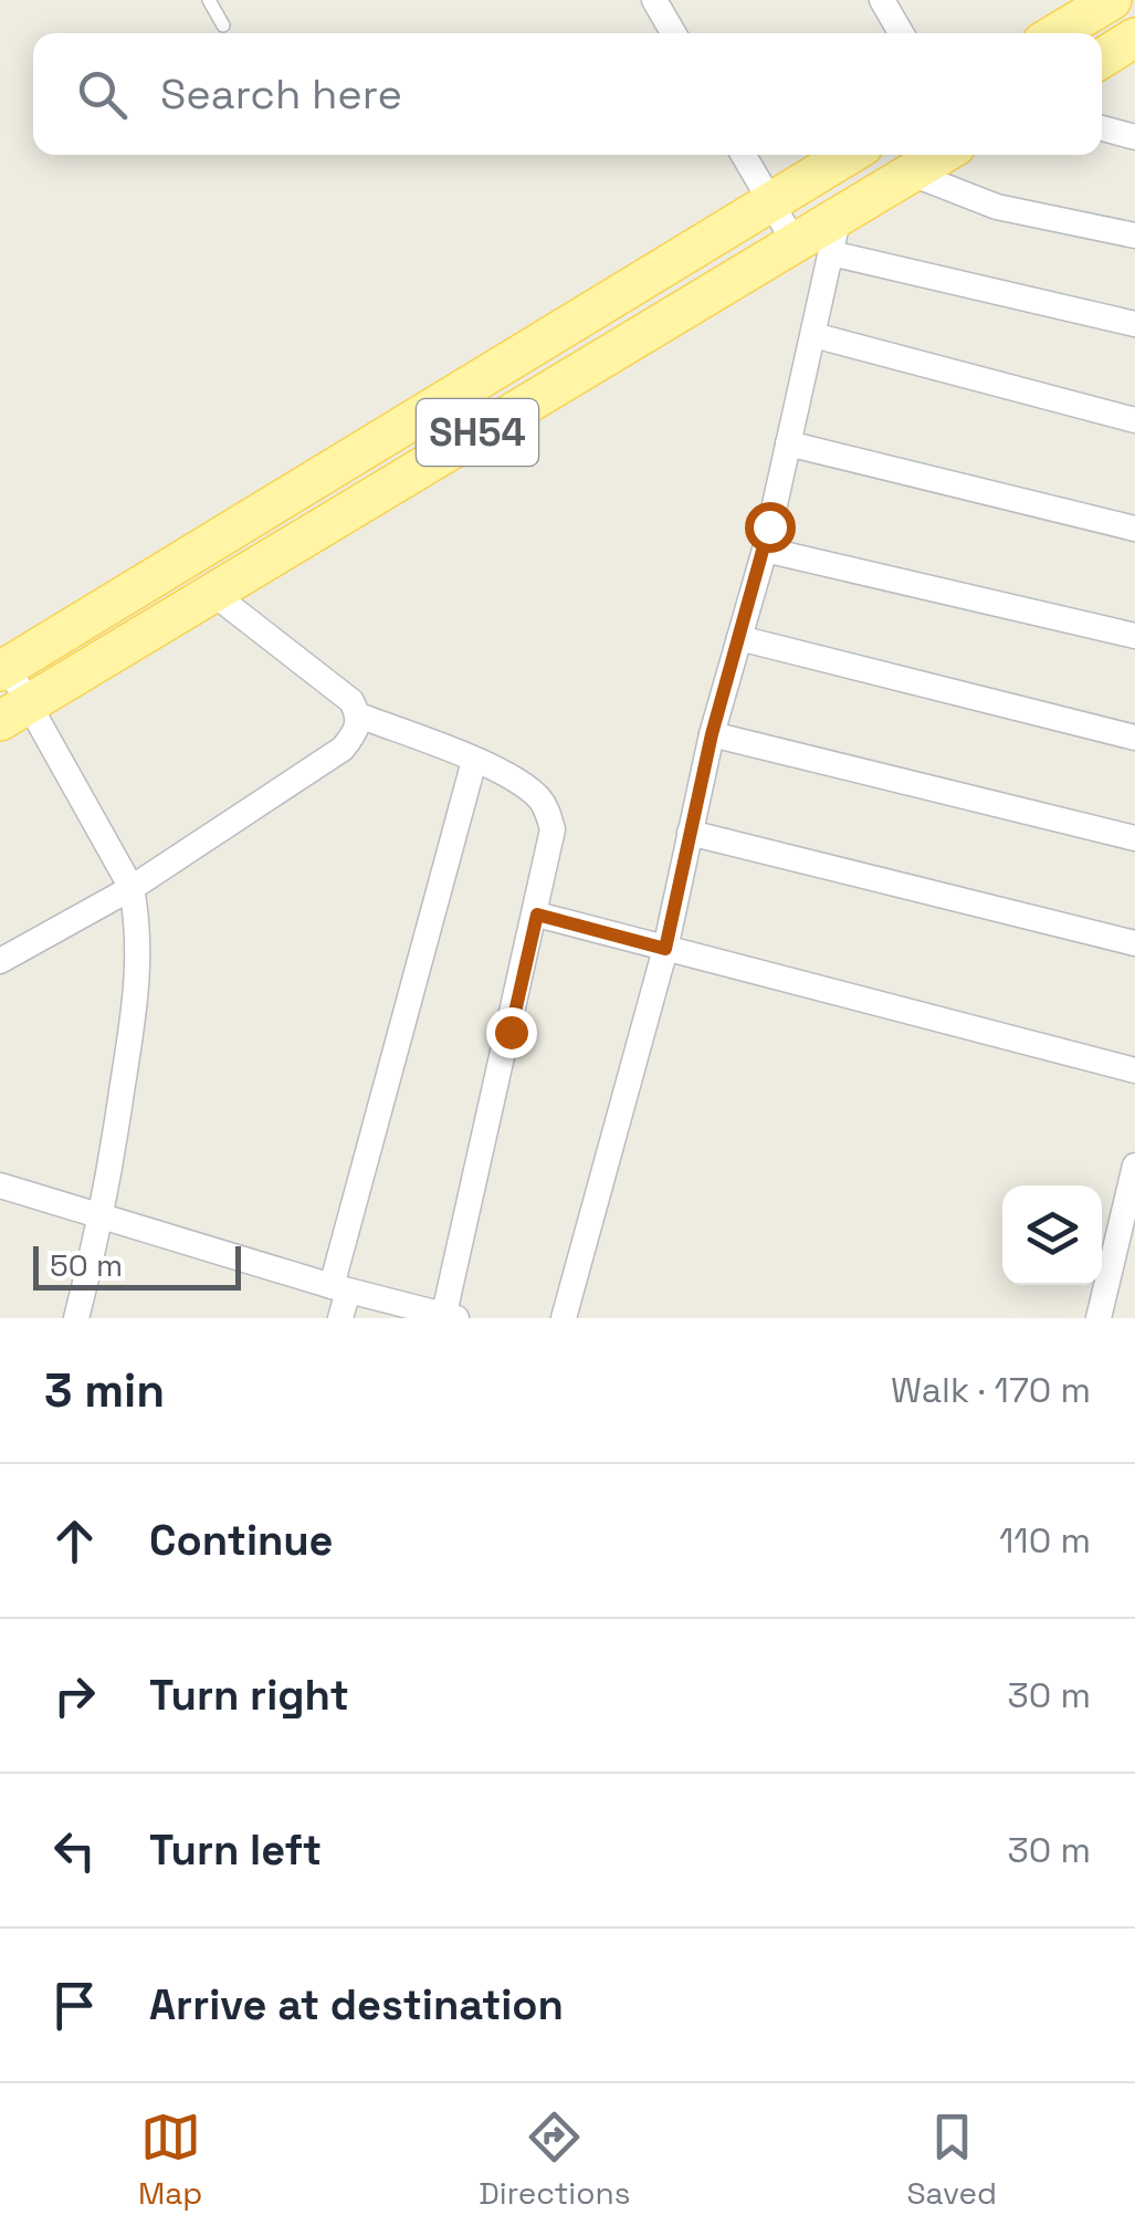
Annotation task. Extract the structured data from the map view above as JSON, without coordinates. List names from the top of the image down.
{
  "streets": {
    "main road": ["SH54"]
  },
  "scale_bar": "50 m",
  "page": {
    "search": "Search here",
    "scale": "50 m",
    "heading": ["3 min", "Walk · 170 m"],
    "list": [
      ["Continue", "110 m"],
      ["Turn right", "30 m"],
      ["Turn left", "30 m"],
      "Arrive at destination"
    ],
    "nav": ["Map", "Directions", "Saved"]
  }
}
